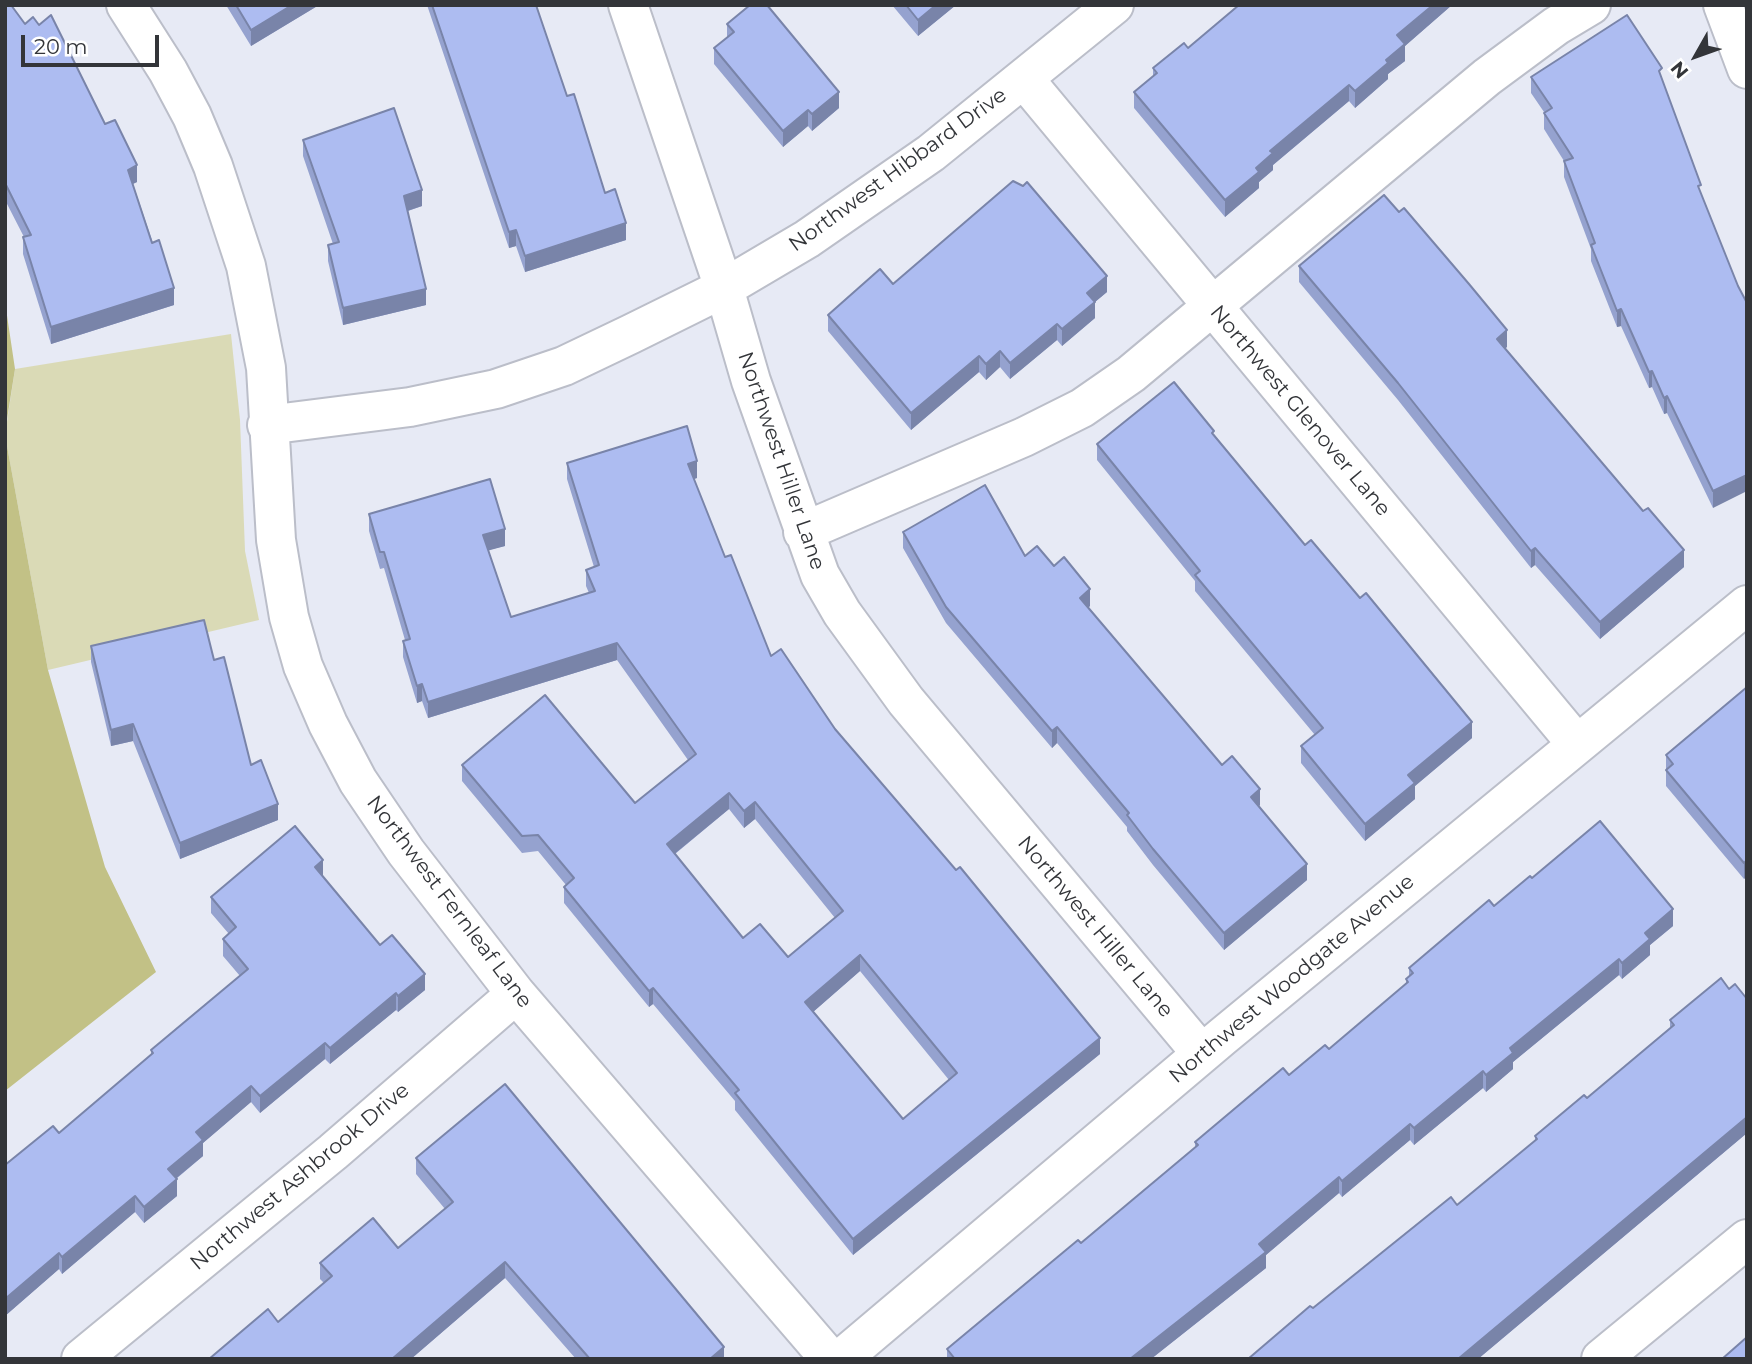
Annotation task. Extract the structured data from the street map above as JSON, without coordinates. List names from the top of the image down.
{
  "streets": {
    "street": [
      "Northwest Hibbard Drive",
      "Northwest Glenover Lane",
      "Northwest Hiller Lane",
      "Northwest Fernleaf Lane",
      "Northwest Woodgate Avenue",
      "Northwest Ashbrook Drive"
    ]
  },
  "crossings": [
    ["Northwest Hibbard Drive", "Northwest Glenover Lane"],
    ["Northwest Hibbard Drive", "Northwest Hiller Lane"],
    ["Northwest Hibbard Drive", "Northwest Fernleaf Lane"],
    ["Northwest Glenover Lane", "Northwest Woodgate Avenue"],
    ["Northwest Hiller Lane", "Northwest Woodgate Avenue"],
    ["Northwest Fernleaf Lane", "Northwest Ashbrook Drive"]
  ],
  "scale_bar": "20 m",
  "north": "bottom left"
}
